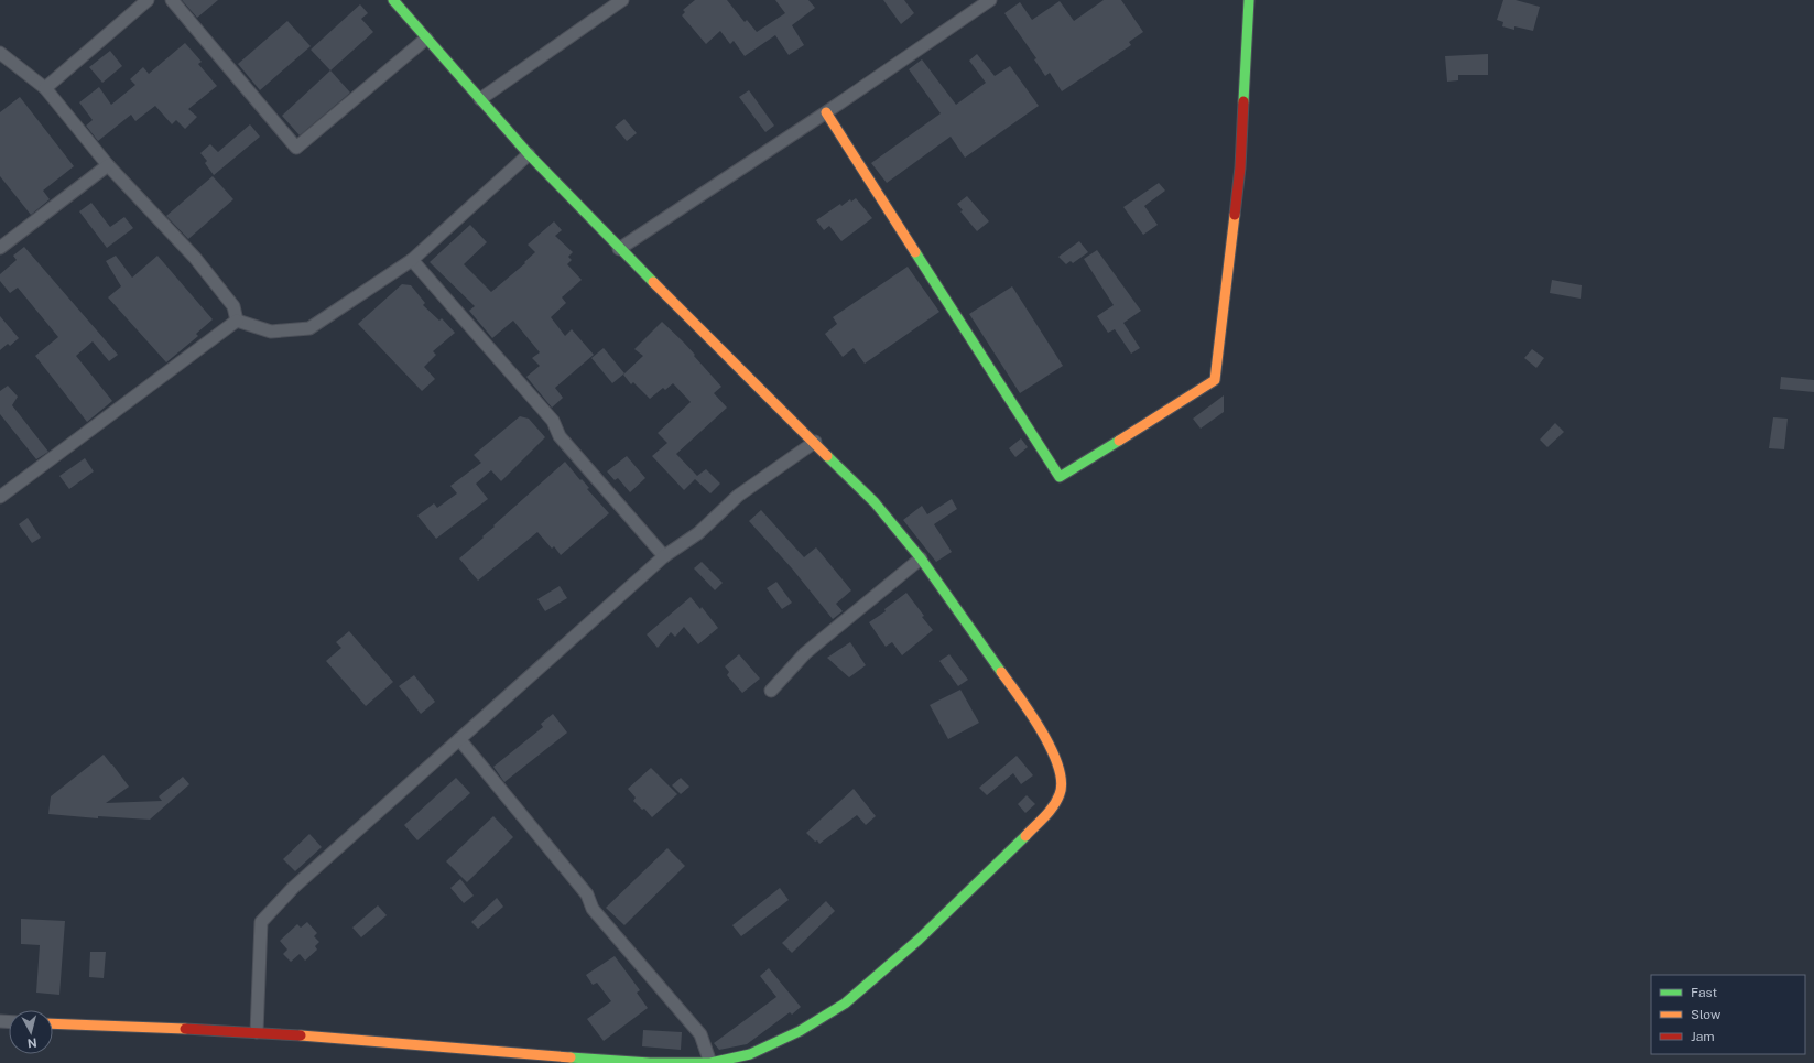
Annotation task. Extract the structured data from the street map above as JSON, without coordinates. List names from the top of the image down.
{
  "legend": ["Fast", "Slow", "Jam"],
  "north": "bottom"
}
